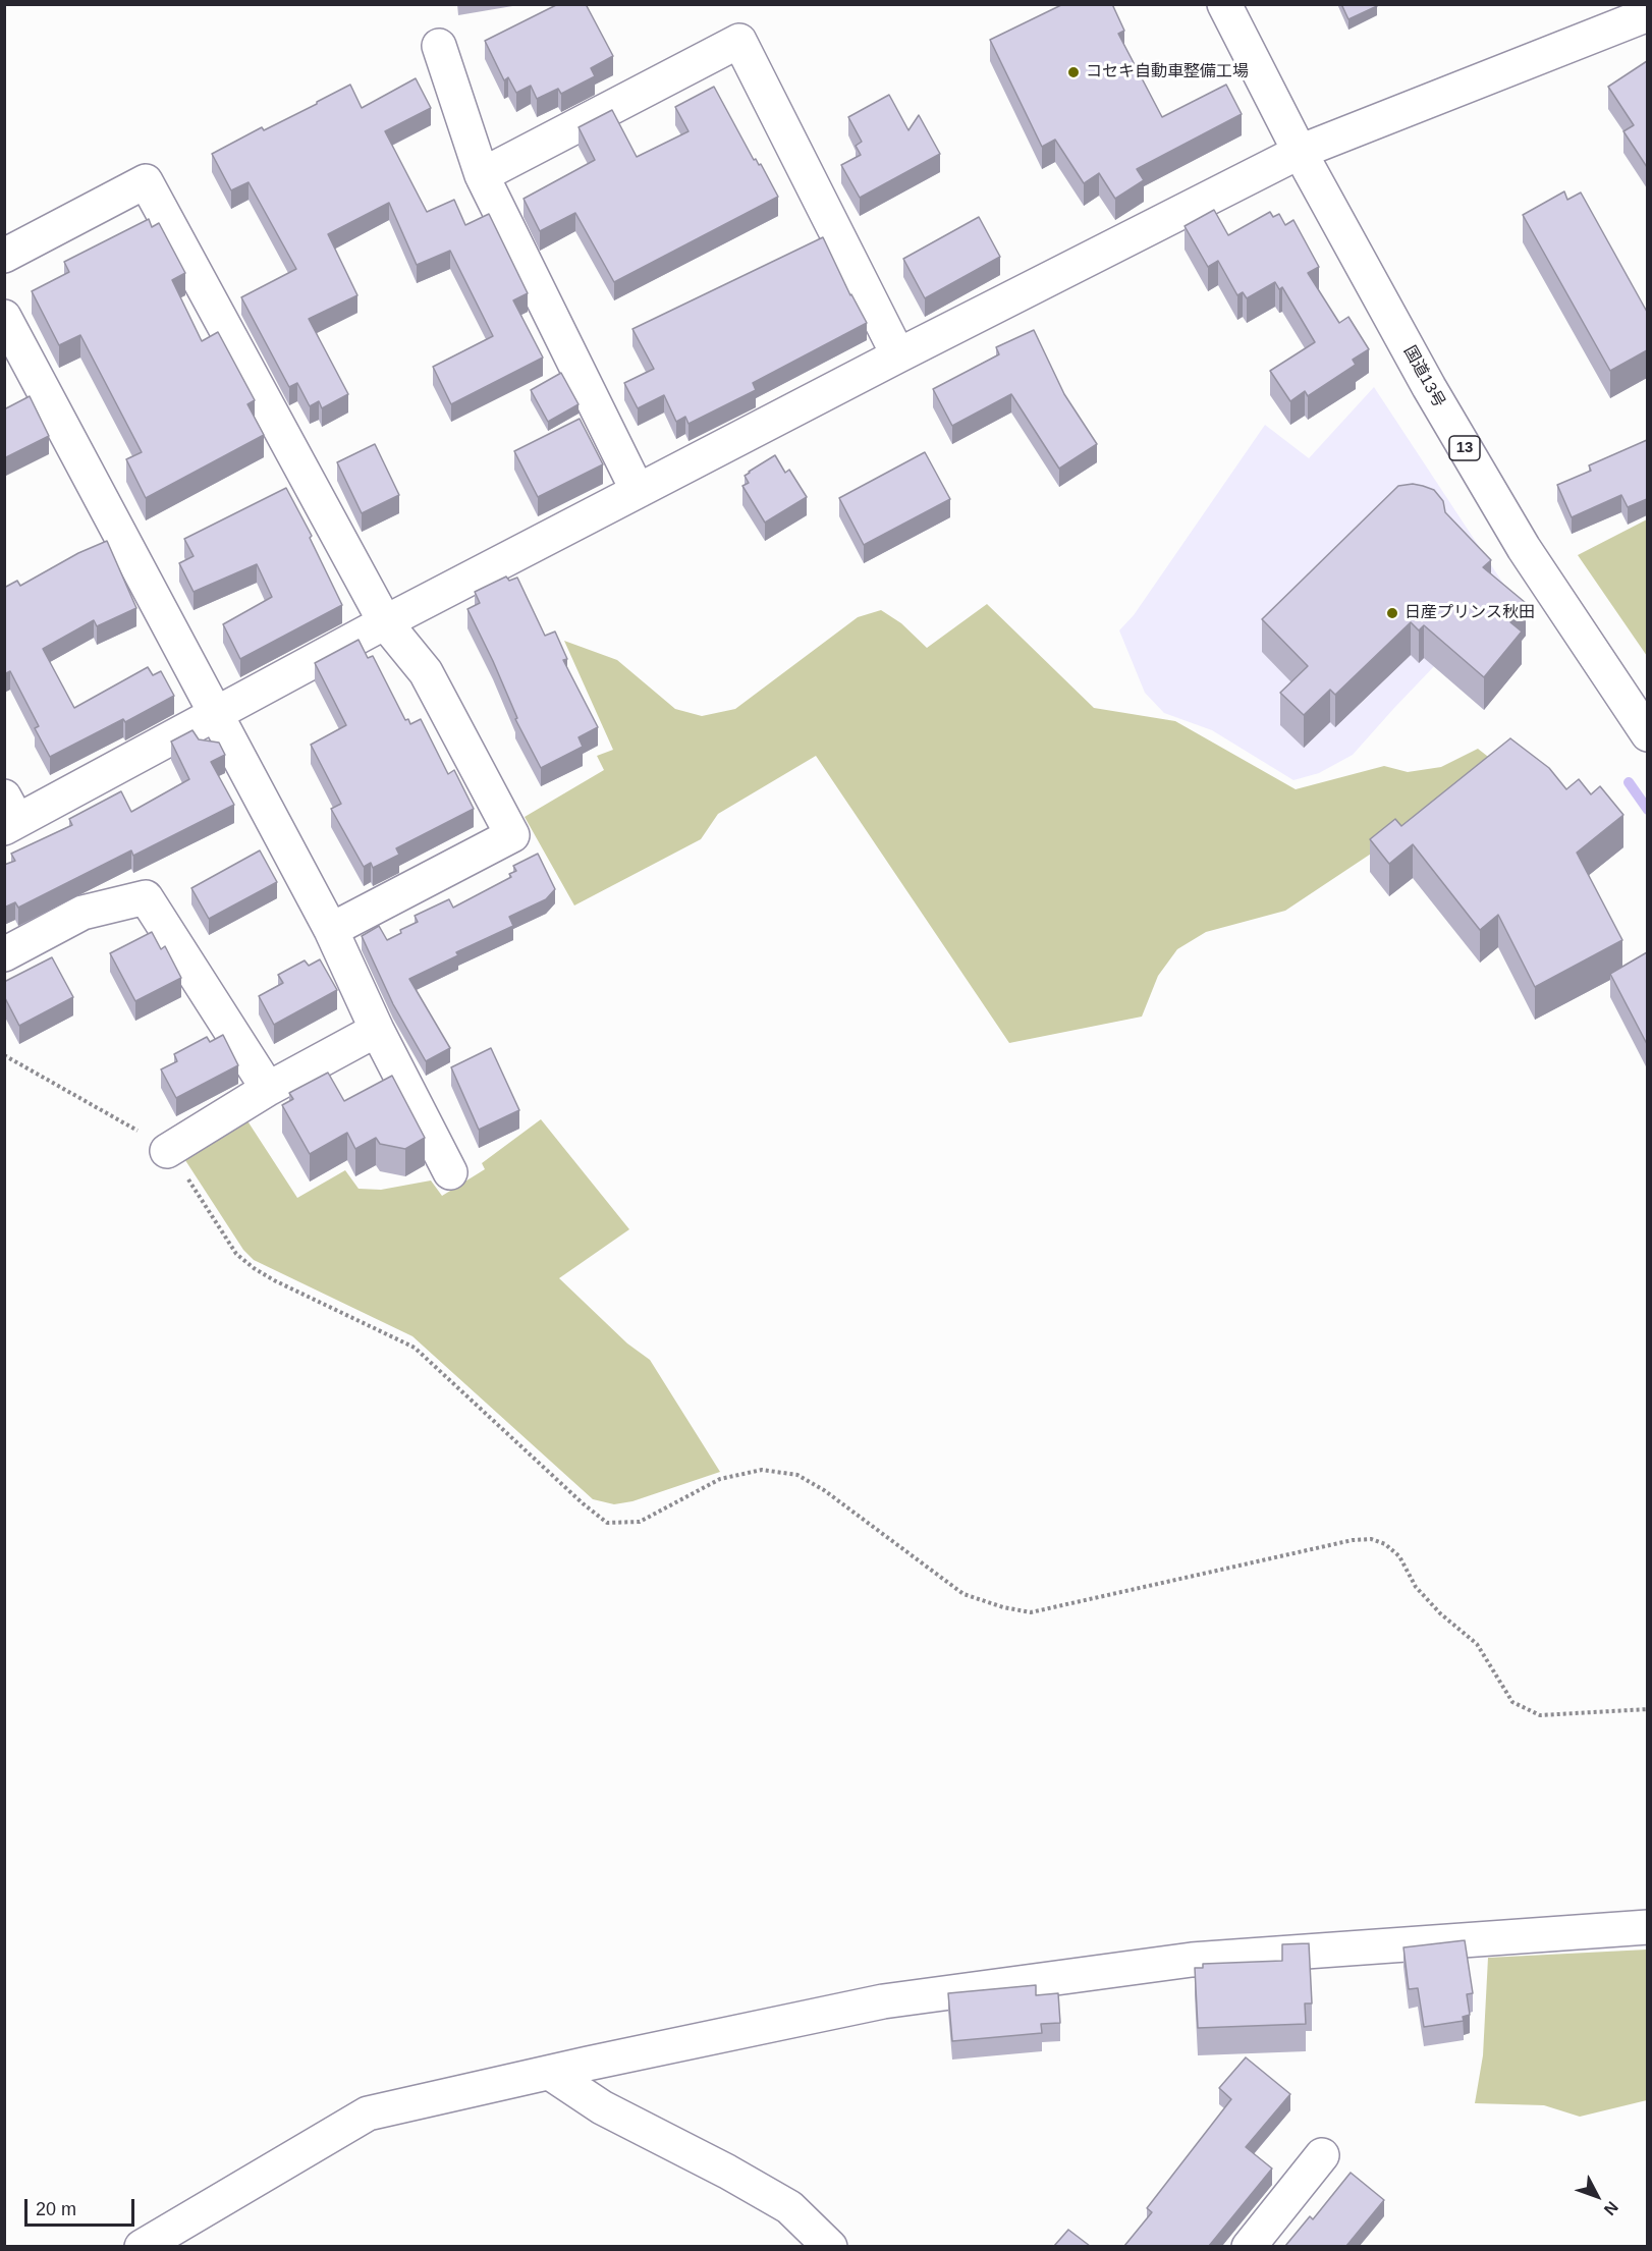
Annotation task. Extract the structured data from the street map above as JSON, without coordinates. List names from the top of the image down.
{
  "streets": {
    "main road": ["国道13号", "13"]
  },
  "places": ["コセキ自動車整備工場", "日産プリンス秋田"],
  "scale_bar": "20 m",
  "north": "bottom right"
}
